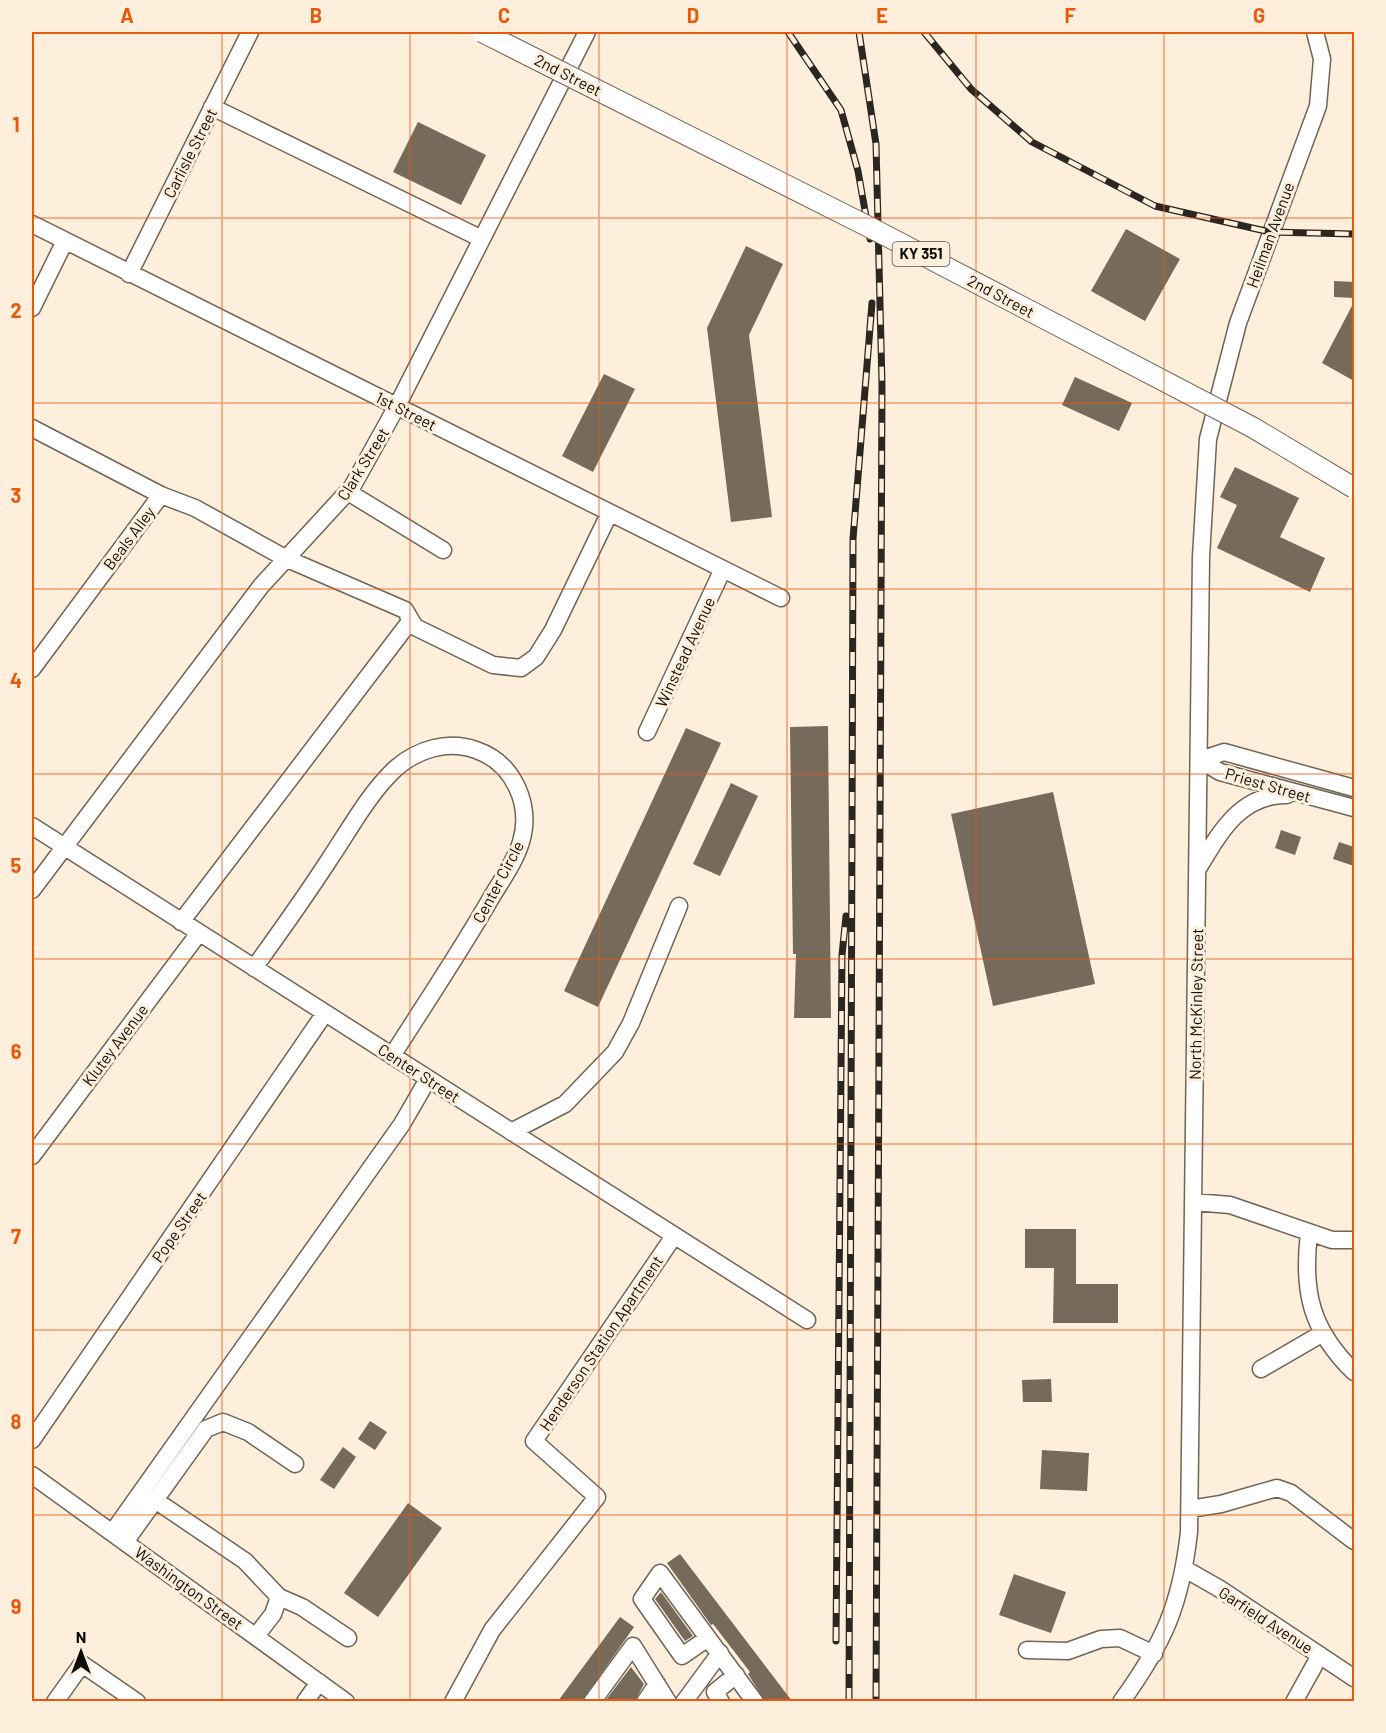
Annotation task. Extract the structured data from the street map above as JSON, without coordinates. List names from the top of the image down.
{
  "streets": {
    "main road": ["2nd Street", "KY 351"],
    "street": [
      "Carlisle Street",
      "Heilman Avenue",
      "1st Street",
      "Clark Street",
      "Beals Alley",
      "Winstead Avenue",
      "Priest Street",
      "Center Circle",
      "North McKinley Street",
      "Klutey Avenue",
      "Center Street",
      "Pope Street",
      "Henderson Station Apartment",
      "Washington Street",
      "Garfield Avenue"
    ]
  },
  "crossings": [
    ["Carlisle Street", "1st Street"],
    ["Heilman Avenue", "North McKinley Street"],
    ["1st Street", "Clark Street"],
    ["1st Street", "Winstead Avenue"],
    ["Clark Street", "Center Street"],
    ["Priest Street", "North McKinley Street"],
    ["Center Circle", "Center Street"],
    ["North McKinley Street", "Garfield Avenue"],
    ["Klutey Avenue", "Center Street"],
    ["Center Street", "Pope Street"],
    ["Center Street", "Henderson Station Apartment"]
  ],
  "north": "top",
  "grid": {
    "columns": [
      "A",
      "B",
      "C",
      "D",
      "E",
      "F",
      "G"
    ],
    "rows": [
      "1",
      "2",
      "3",
      "4",
      "5",
      "6",
      "7",
      "8",
      "9"
    ]
  }
}
